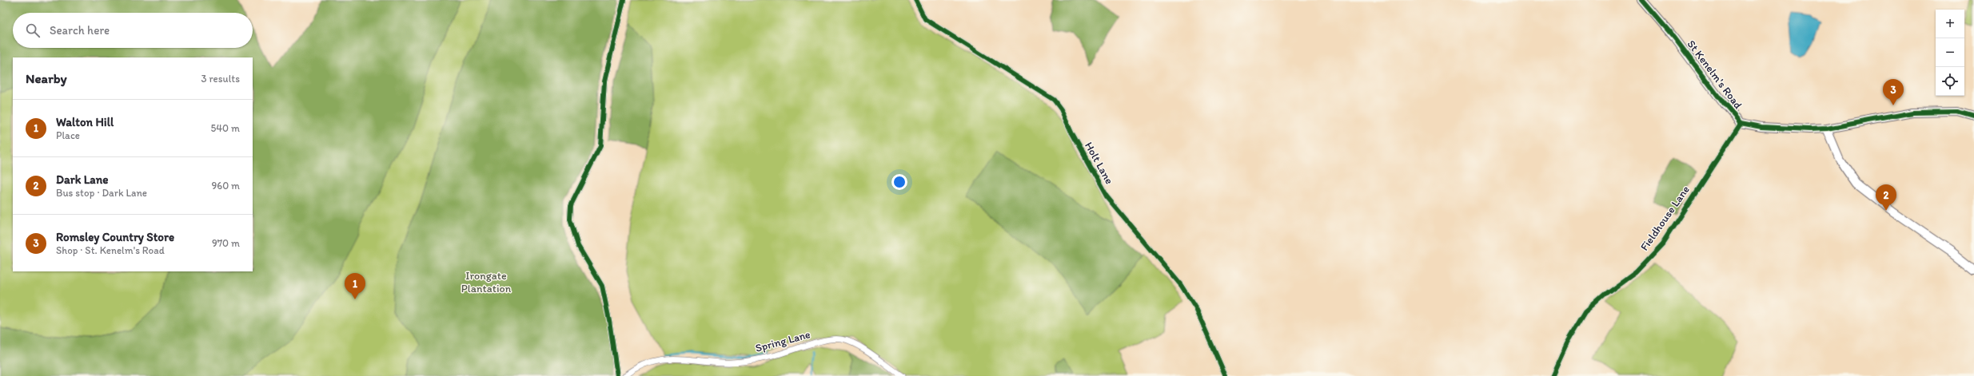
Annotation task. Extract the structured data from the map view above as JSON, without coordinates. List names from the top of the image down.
{
  "streets": {
    "street": [
      "St Kenelm's Road",
      "Holt Lane",
      "Fieldhouse Lane",
      "Spring Lane"
    ]
  },
  "crossings": [
    ["St Kenelm's Road", "Fieldhouse Lane"]
  ],
  "parks": ["Irongate Plantation"],
  "page": {
    "map_buttons": ["+", "−"],
    "search": "Search here",
    "heading": ["Nearby", "3 results"],
    "pins": ["3", "2", "1"],
    "list": [
      {
        "mark": "1",
        "name": "Walton Hill",
        "note": "Place",
        "value": "540 m"
      },
      {
        "mark": "2",
        "name": "Dark Lane",
        "note": "Bus stop · Dark Lane",
        "value": "960 m"
      },
      {
        "mark": "3",
        "name": "Romsley Country Store",
        "note": "Shop · St. Kenelm's Road",
        "value": "970 m"
      }
    ]
  }
}
